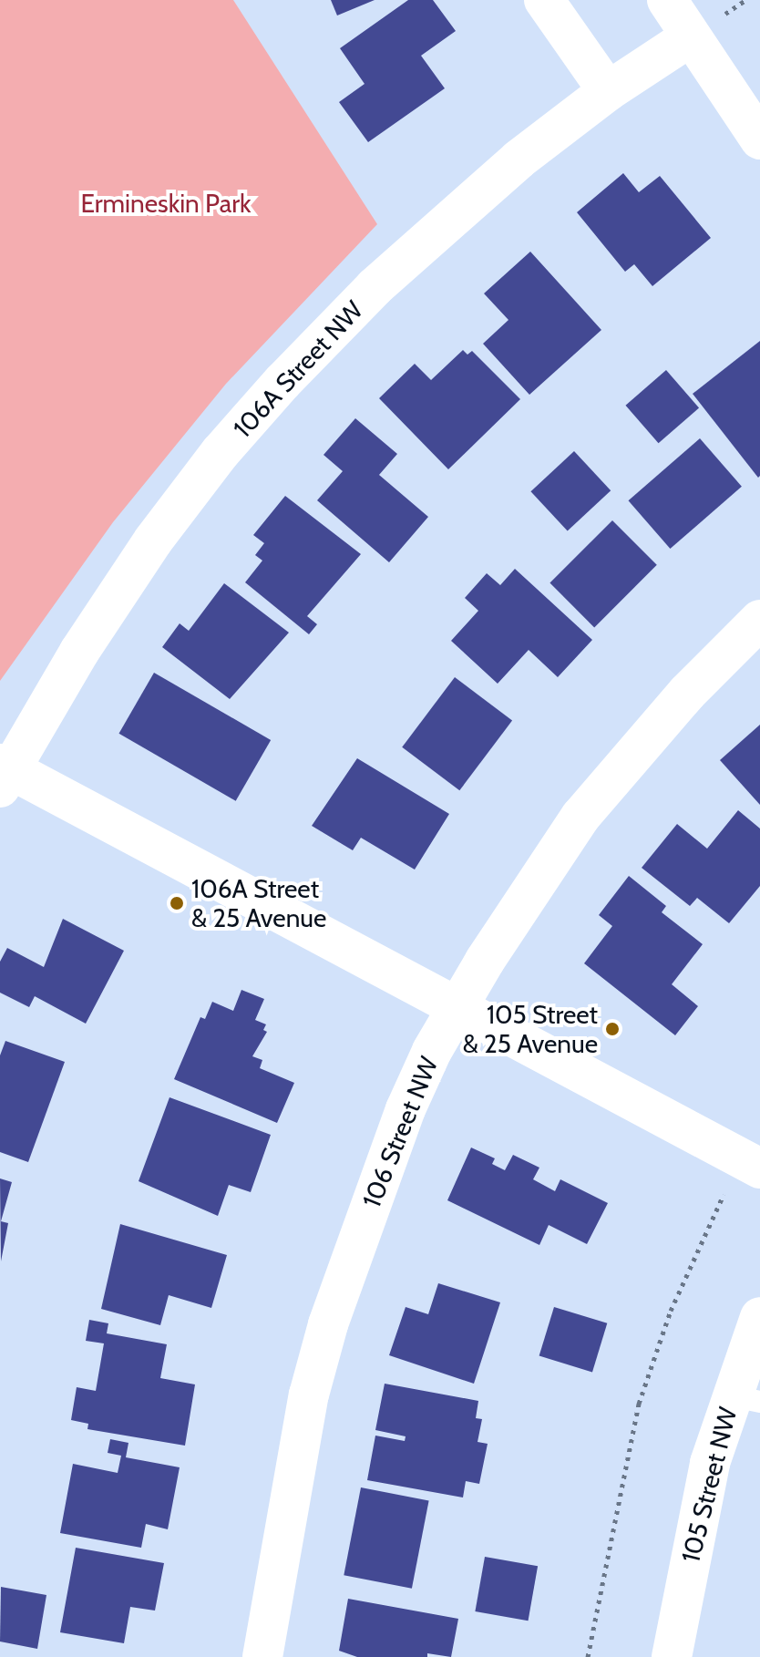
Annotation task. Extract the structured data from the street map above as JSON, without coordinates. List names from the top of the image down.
{
  "streets": {
    "street": ["106A Street NW", "106 Street NW", "105 Street NW"]
  },
  "parks": ["Ermineskin Park"],
  "places": ["106A Street & 25 Avenue", "105 Street & 25 Avenue"]
}
